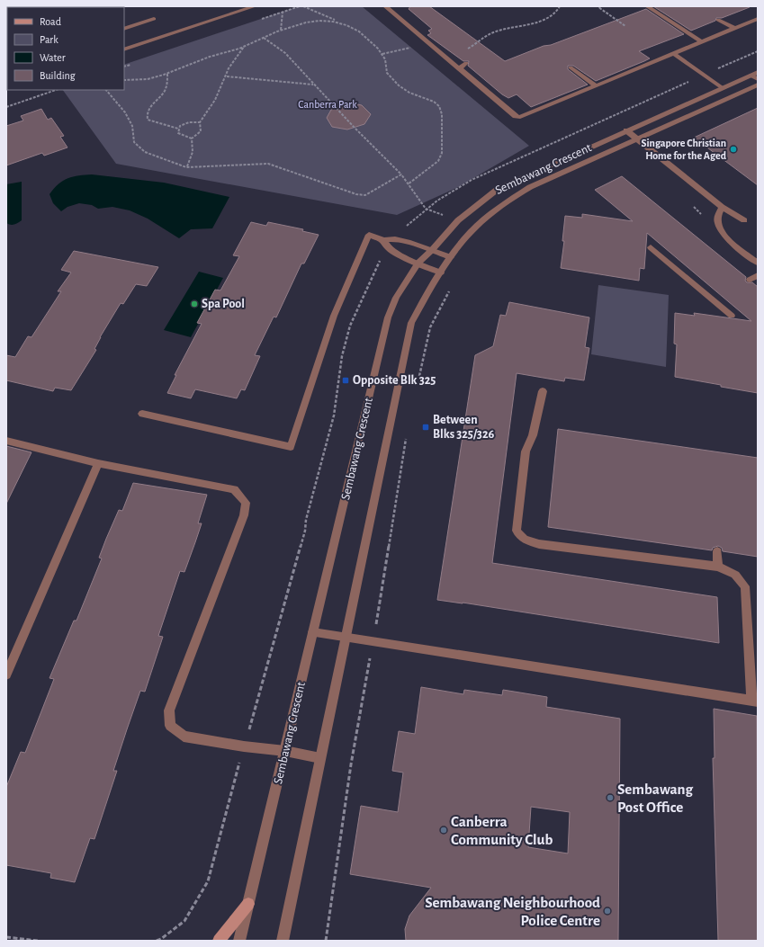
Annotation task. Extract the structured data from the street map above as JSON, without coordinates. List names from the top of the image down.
{
  "streets": {
    "street": ["Sembawang Crescent"]
  },
  "parks": ["Canberra Park"],
  "places": {
    "other": [
      "Singapore Christian Home for the Aged",
      "Spa Pool",
      "Sembawang Post Office",
      "Canberra Community Club",
      "Sembawang Neighbourhood Police Centre"
    ],
    "transit": ["Opposite Blk 325", "Between Blks 325/326"]
  },
  "legend": [
    "Road",
    "Park",
    "Water",
    "Building"
  ]
}
